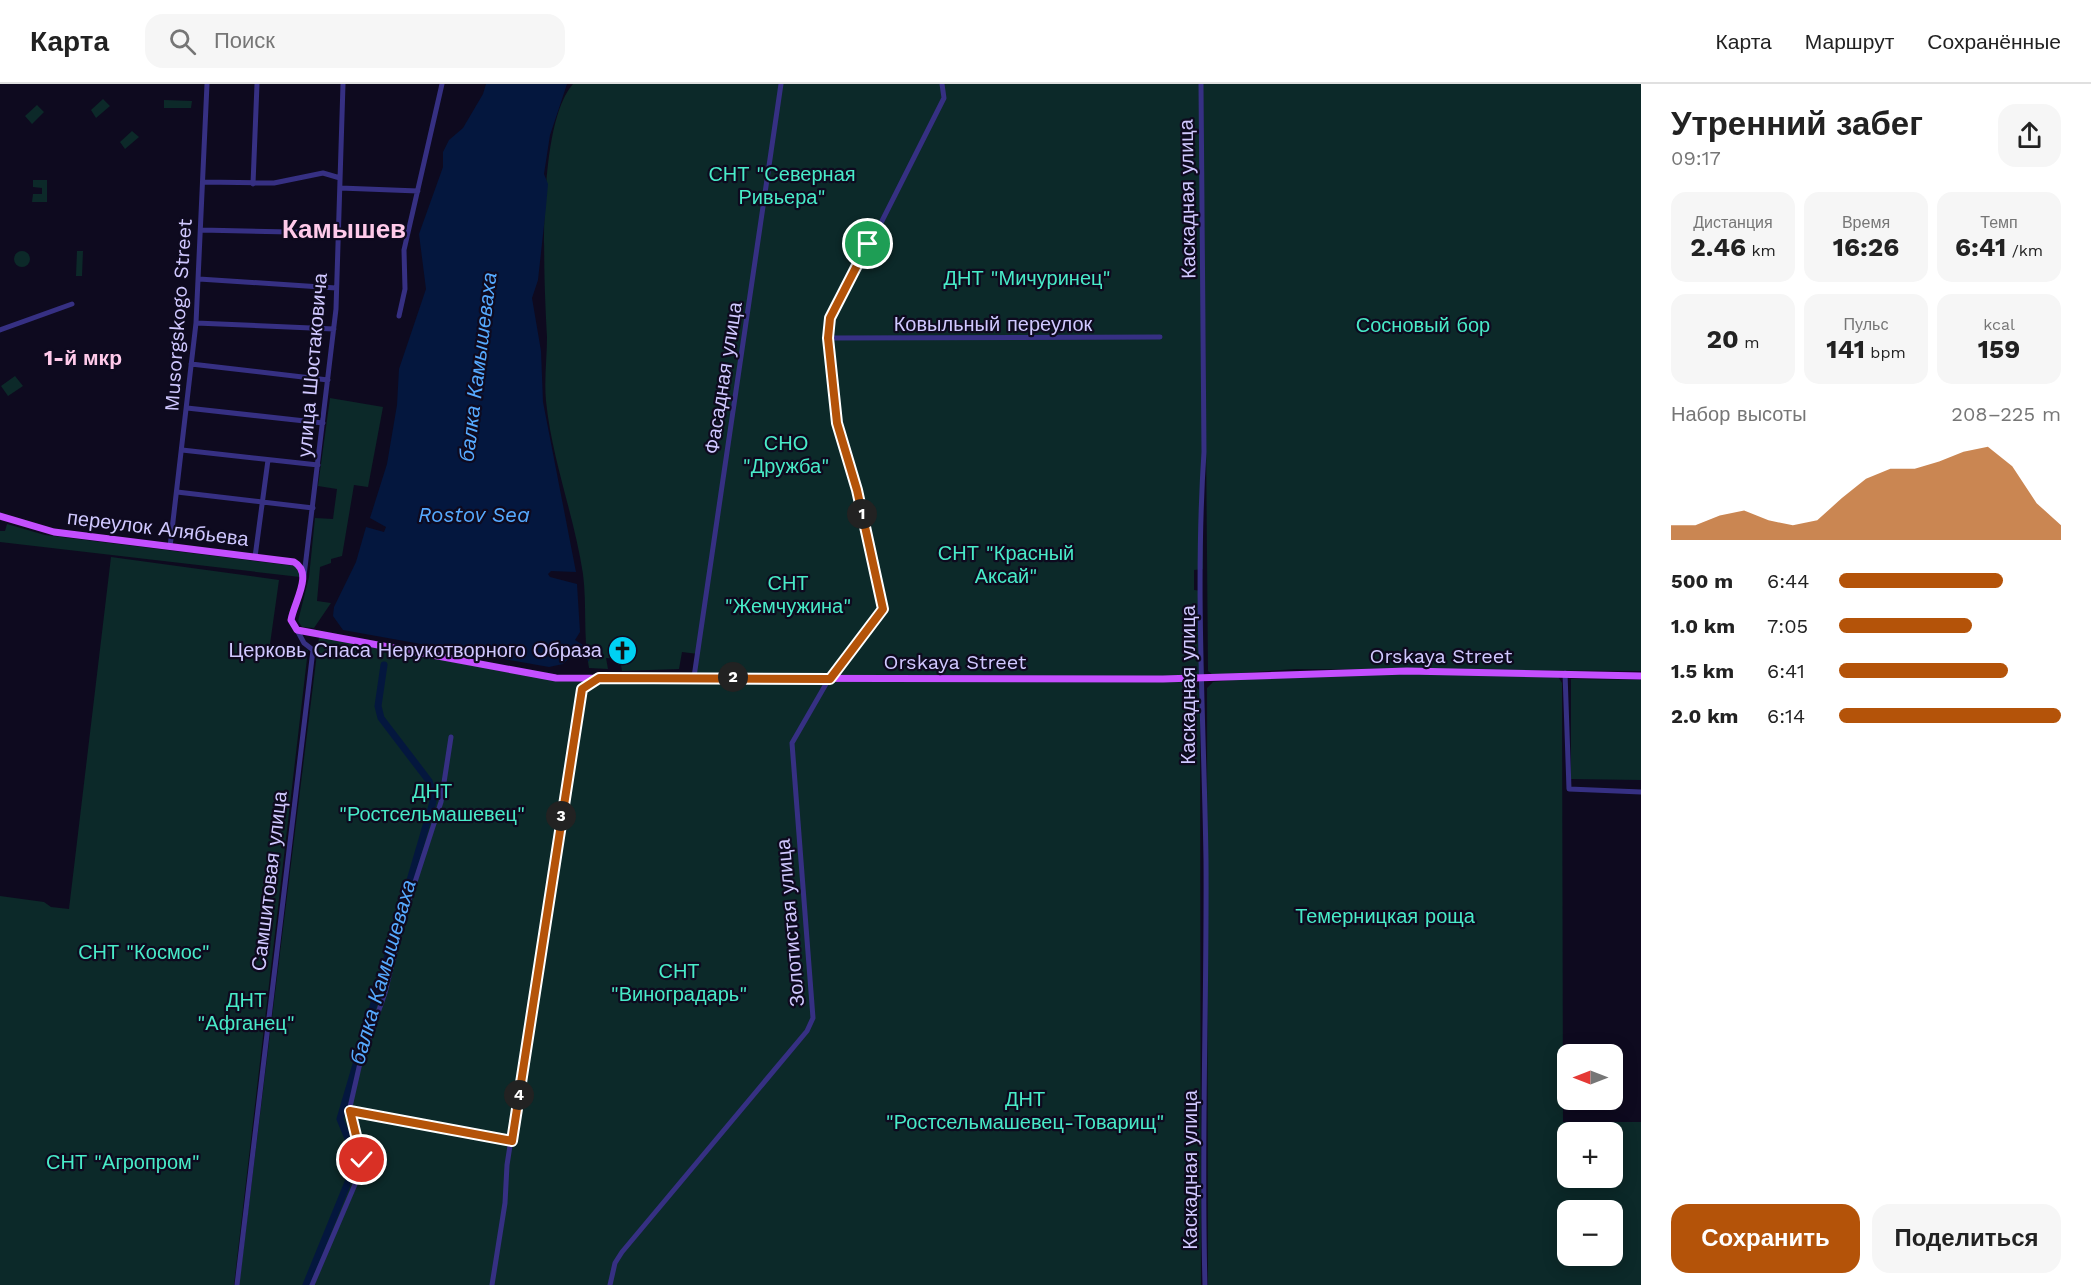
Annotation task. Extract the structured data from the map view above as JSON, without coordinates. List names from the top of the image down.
{
  "streets": {
    "main road": ["переулок Алябьева", "Orskaya Street"],
    "street": [
      "Каскадная улица",
      "Musorgskogo Street",
      "Ковыльный переулок",
      "улица Шостаковича",
      "Фасадная улица",
      "Самшитовая улица",
      "Золотистая улица"
    ]
  },
  "crossings": [
    ["Каскадная улица", "Orskaya Street"],
    ["Musorgskogo Street", "переулок Алябьева"],
    ["Ковыльный переулок", "Золотистая улица"],
    ["улица Шостаковича", "переулок Алябьева"],
    ["Фасадная улица", "Orskaya Street"],
    ["Orskaya Street", "Самшитовая улица"],
    ["Orskaya Street", "Золотистая улица"]
  ],
  "districts": ["Камышев", "1-й мкр"],
  "water": ["балка Камышеваха", "Rostov Sea"],
  "parks": [
    "СНТ \"Северная Ривьера\"",
    "ДНТ \"Мичуринец\"",
    "Сосновый бор",
    "СНО \"Дружба\"",
    "СНТ \"Красный Аксай\"",
    "СНТ \"Жемчужина\"",
    "ДНТ \"Ростсельмашевец\"",
    "Темерницкая роща",
    "СНТ \"Космос\"",
    "СНТ \"Виноградарь\"",
    "ДНТ \"Афганец\"",
    "ДНТ \"Ростсельмашевец-Товарищ\"",
    "СНТ \"Агропром\""
  ],
  "places": {
    "church": ["Церковь Спаса Нерукотворного Образа"]
  },
  "north": "left",
  "page": {
    "header": "Карта",
    "search": "Поиск",
    "nav": ["Карта", "Маршрут", "Сохранённые"],
    "heading": ["Утренний забег", "09:17"],
    "stats": [
      ["Дистанция", "2.46 km"],
      ["Время", "16:26"],
      ["Темп", "6:41 /km"],
      ["20 m"],
      ["Пульс", "141 bpm"],
      ["kcal", "159"]
    ],
    "chart": ["Набор высоты", "208–225 m"],
    "pins": [
      "1",
      "2",
      "3",
      "4"
    ],
    "list": [
      {
        "name": "500 m",
        "note": "6:44"
      },
      {
        "name": "1.0 km",
        "note": "7:05"
      },
      {
        "name": "1.5 km",
        "note": "6:41"
      },
      {
        "name": "2.0 km",
        "note": "6:14"
      }
    ],
    "map_buttons": ["+", "−"],
    "buttons": ["Сохранить", "Поделиться"]
  }
}
